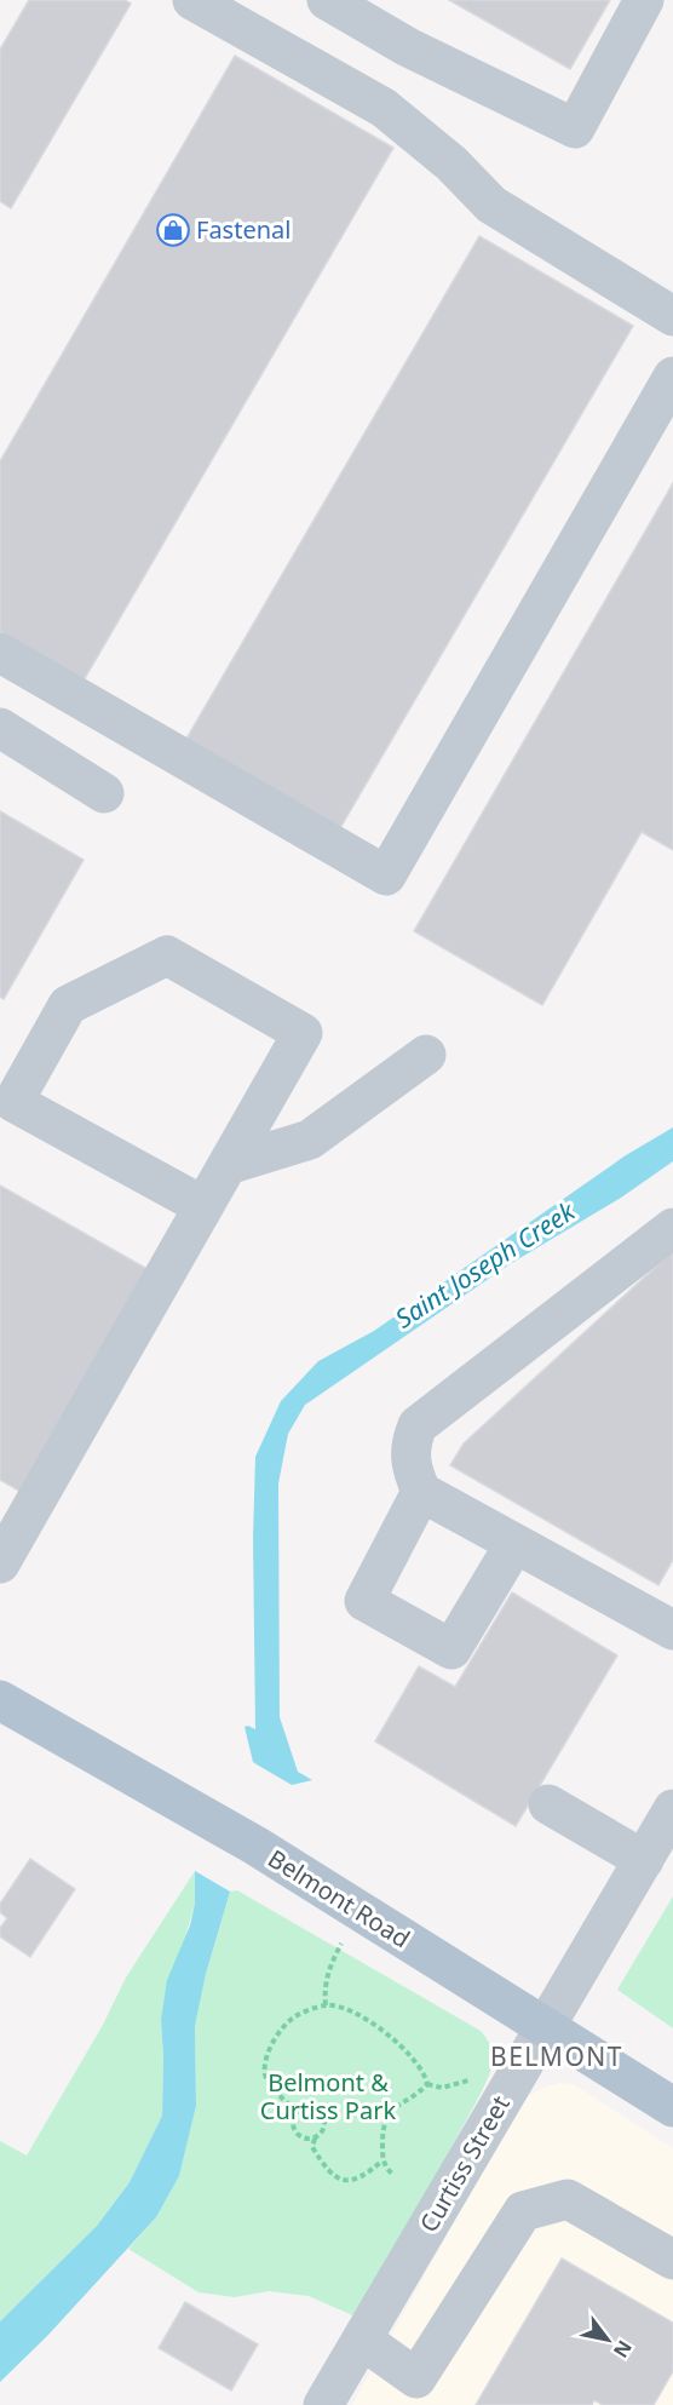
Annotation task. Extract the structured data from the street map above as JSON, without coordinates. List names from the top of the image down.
{
  "streets": {
    "main road": ["Belmont Road"],
    "street": ["Curtiss Street"]
  },
  "crossings": [
    ["Belmont Road", "Curtiss Street"]
  ],
  "districts": ["BELMONT"],
  "water": ["Saint Joseph Creek"],
  "parks": ["Belmont & Curtiss Park"],
  "places": {
    "shop": ["Fastenal"]
  },
  "north": "bottom right"
}
